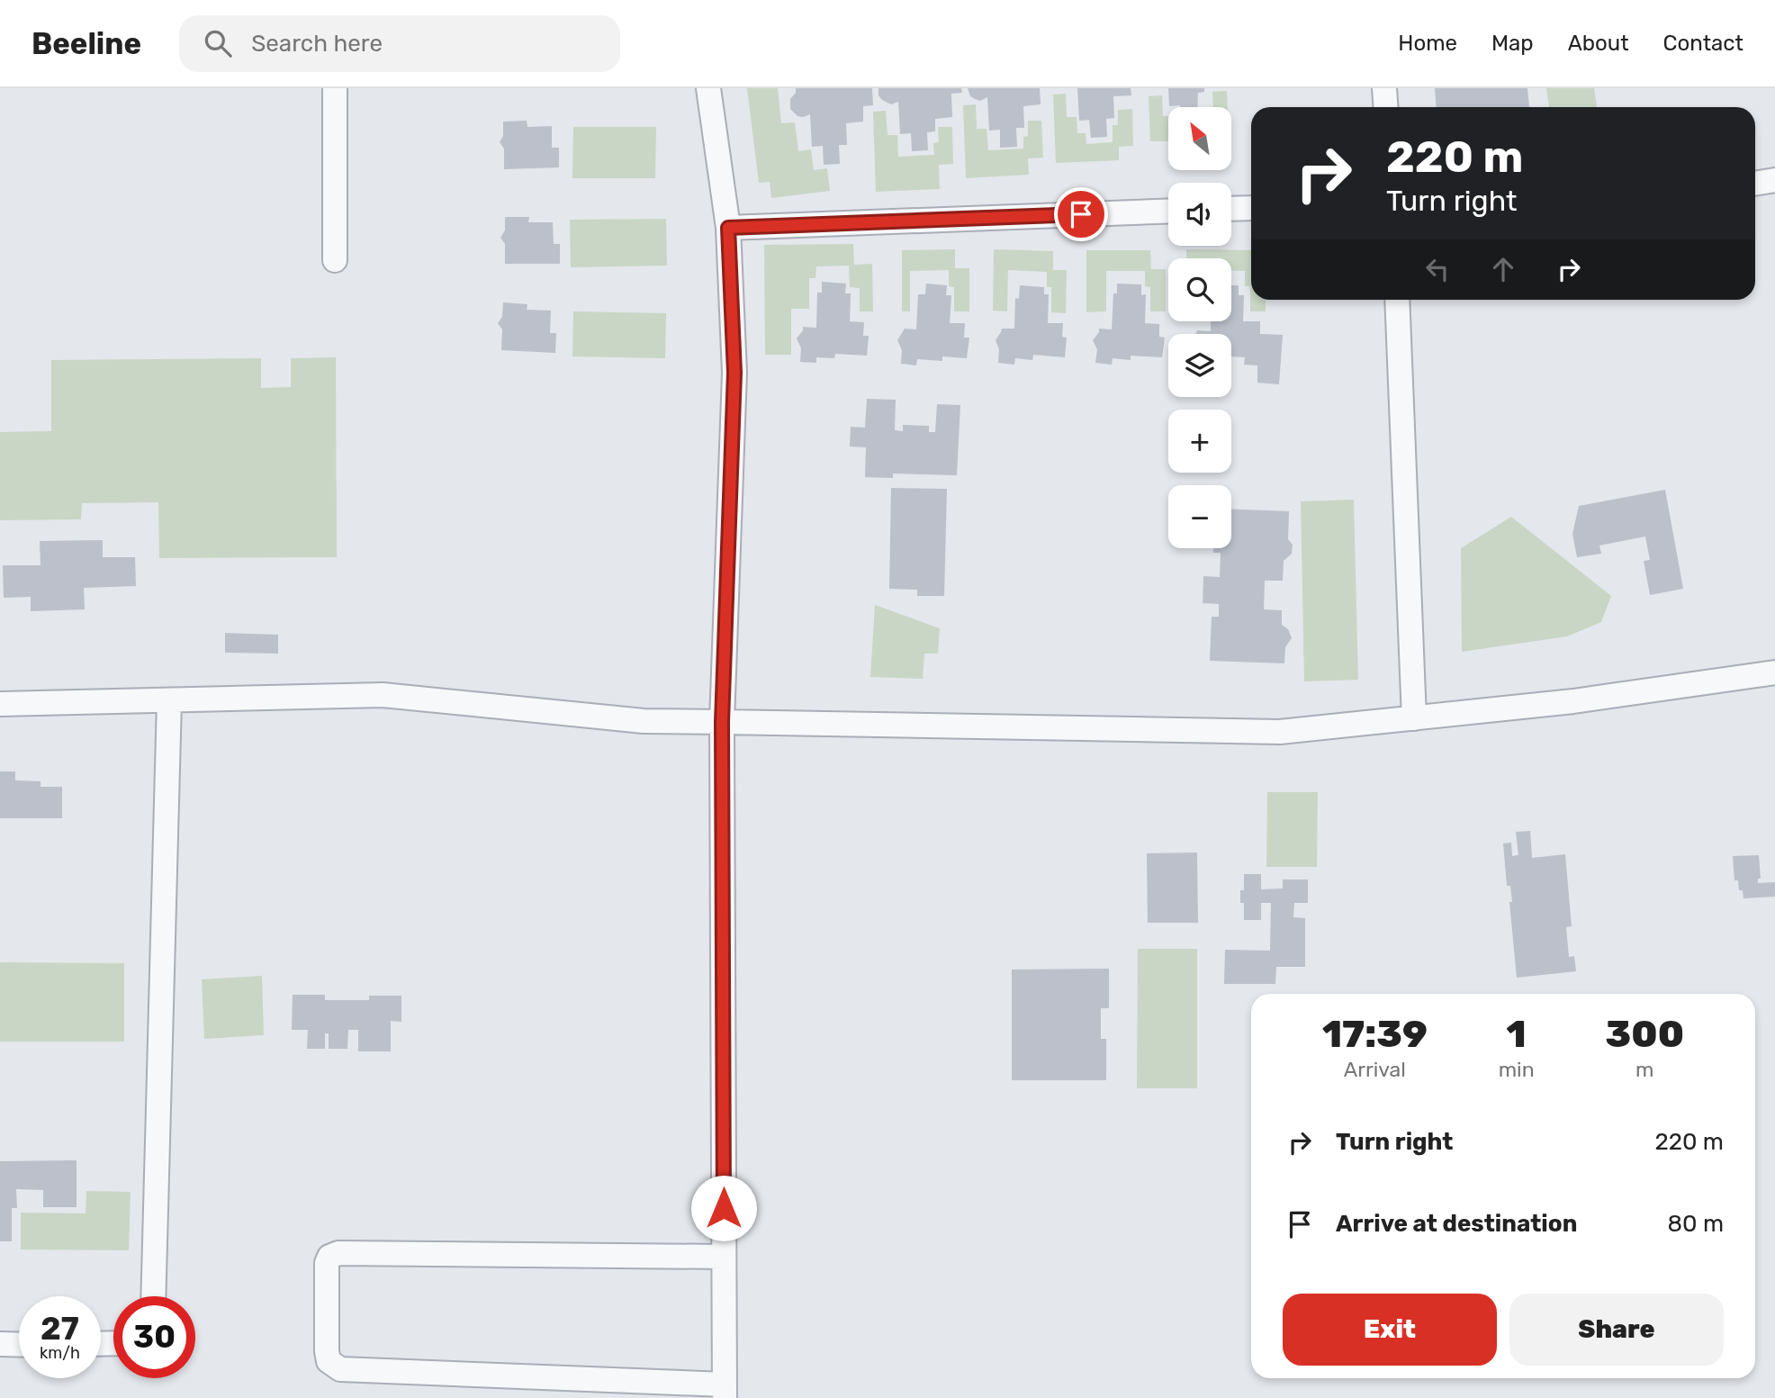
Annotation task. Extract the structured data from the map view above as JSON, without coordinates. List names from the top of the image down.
{
  "north": "top left",
  "page": {
    "header": "Beeline",
    "search": "Search here",
    "nav": [
      "Home",
      "Map",
      "About",
      "Contact"
    ],
    "map_buttons": ["+", "−"],
    "turn": ["220 m", "Turn right"],
    "eta": [
      "17:39",
      "Arrival",
      "1",
      "min",
      "300",
      "m"
    ],
    "list": [
      {
        "name": "Turn right",
        "value": "220 m"
      },
      {
        "name": "Arrive at destination",
        "value": "80 m"
      }
    ],
    "buttons": ["Exit", "Share"],
    "speed": "27 km/h",
    "limit": "30"
  }
}
